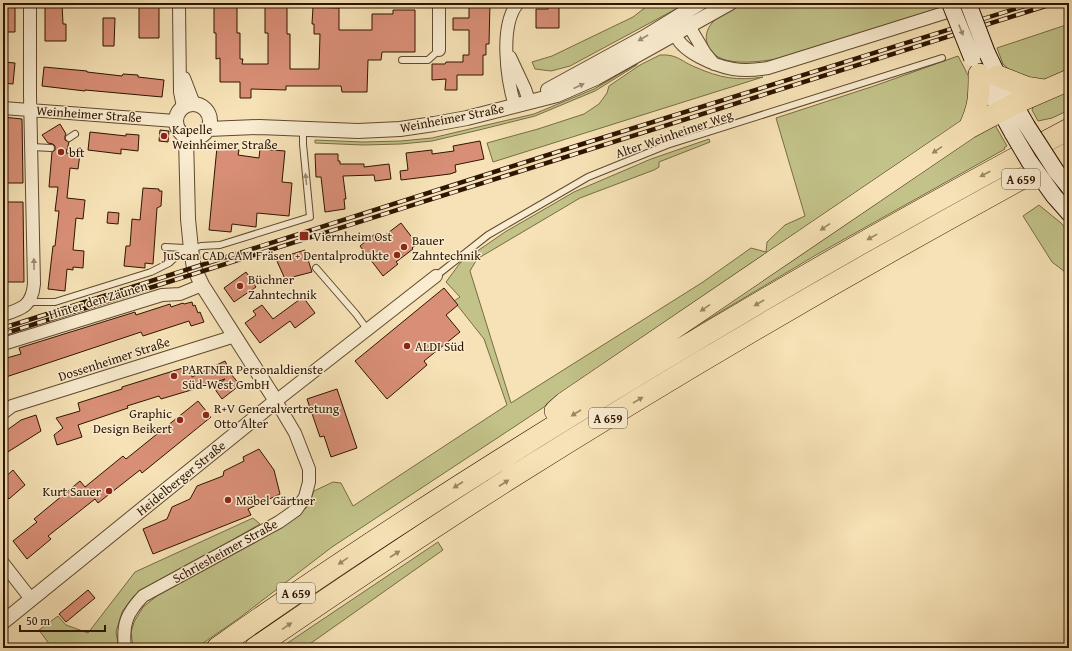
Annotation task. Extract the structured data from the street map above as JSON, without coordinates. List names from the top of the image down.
{
  "streets": {
    "highway": ["A 659"],
    "street": [
      "Weinheimer Straße",
      "Hinter den Zäunen",
      "Dossenheimer Straße",
      "Heidelberger Straße",
      "Schriesheimer Straße"
    ],
    "lane": ["Alter Weinheimer Weg"]
  },
  "crossings": [
    ["Weinheimer Straße", "Schriesheimer Straße"],
    ["Alter Weinheimer Weg", "Heidelberger Straße"],
    ["Hinter den Zäunen", "Schriesheimer Straße"],
    ["Dossenheimer Straße", "Schriesheimer Straße"],
    ["Heidelberger Straße", "Schriesheimer Straße"]
  ],
  "places": {
    "other": [
      "Kapelle Weinheimer Straße",
      "bft",
      "Bauer Zahntechnik",
      "JuScan CAD CAM Fräsen + Dentalprodukte",
      "Büchner Zahntechnik",
      "ALDI Süd",
      "PARTNER Personaldienste Süd-West GmbH",
      "R+V Generalvertretung Otto Alter",
      "Graphic Design Beikert",
      "Kurt Sauer",
      "Möbel Gärtner"
    ],
    "transit": ["Viernheim Ost"]
  },
  "scale_bar": "50 m"
}
